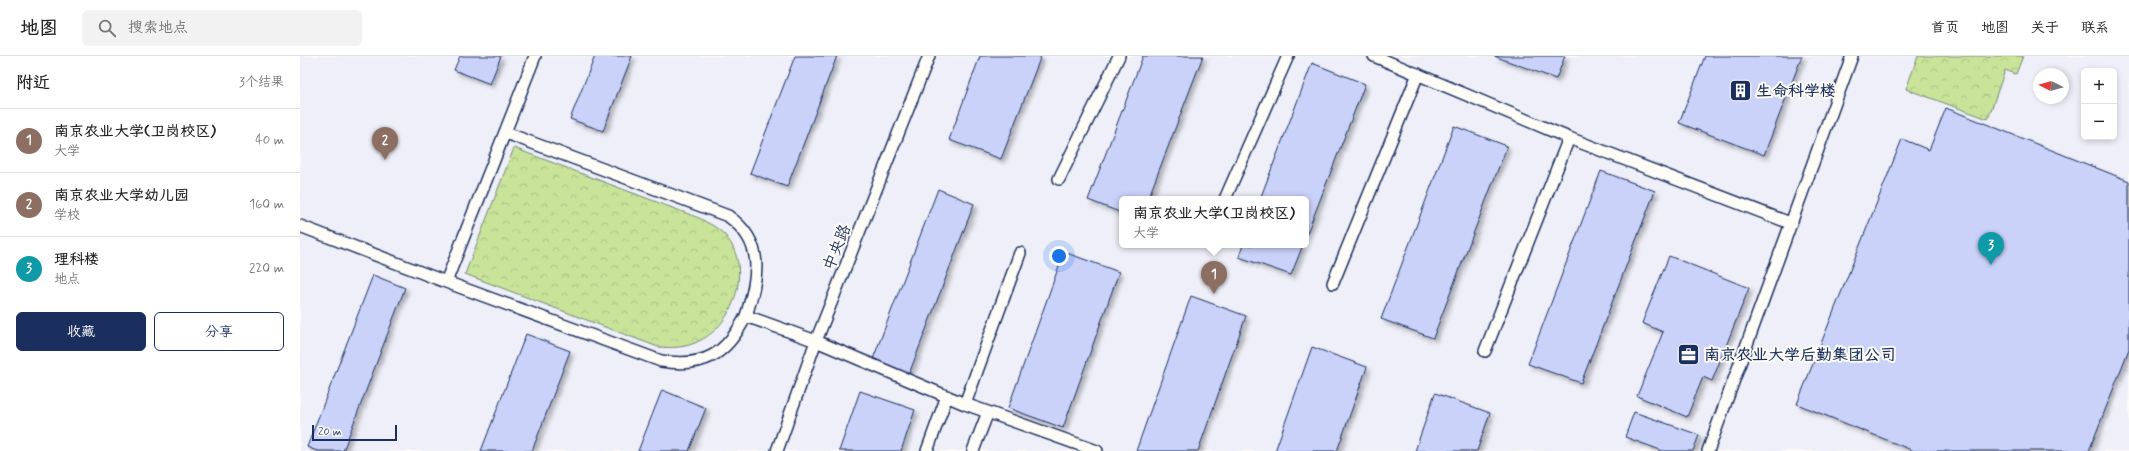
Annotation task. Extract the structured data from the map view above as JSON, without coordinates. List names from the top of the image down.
{
  "streets": {
    "lane": ["中央路"]
  },
  "places": {
    "building": ["生命科学楼"],
    "office": ["南京农业大学后勤集团公司"]
  },
  "scale_bar": "20 m",
  "north": "left",
  "page": {
    "header": "地图",
    "search": "搜索地点",
    "nav": [
      "首页",
      "地图",
      "关于",
      "联系"
    ],
    "heading": ["附近", "3个结果"],
    "map_buttons": ["+", "−"],
    "list": [
      {
        "mark": "1",
        "name": "南京农业大学(卫岗校区)",
        "note": "大学",
        "value": "40 m"
      },
      {
        "mark": "2",
        "name": "南京农业大学幼儿园",
        "note": "学校",
        "value": "160 m"
      },
      {
        "mark": "3",
        "name": "理科楼",
        "note": "地点",
        "value": "220 m"
      }
    ],
    "pins": ["2", "3", "1"],
    "popup": ["南京农业大学(卫岗校区)", "大学"],
    "buttons": ["收藏", "分享"],
    "scale": "20 m"
  }
}
